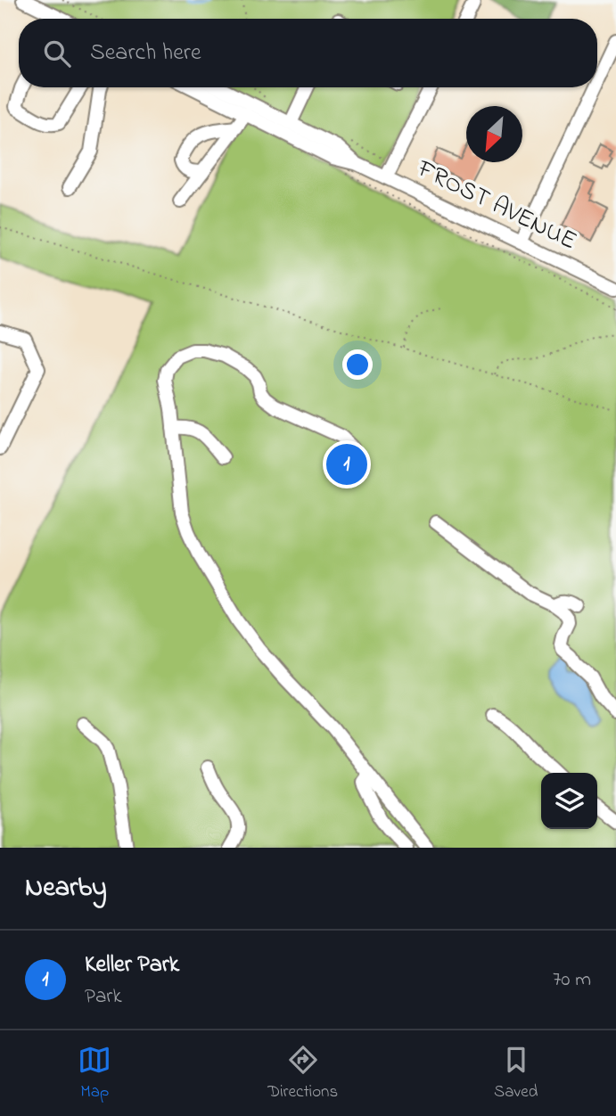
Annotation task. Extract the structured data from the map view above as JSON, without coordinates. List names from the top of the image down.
{
  "streets": {
    "street": ["FROST AVENUE"]
  },
  "north": "bottom left",
  "page": {
    "search": "Search here",
    "pins": "1",
    "heading": "Nearby",
    "list": [
      {
        "mark": "1",
        "name": "Keller Park",
        "note": "Park",
        "value": "70 m"
      }
    ],
    "nav": ["Map", "Directions", "Saved"]
  }
}
